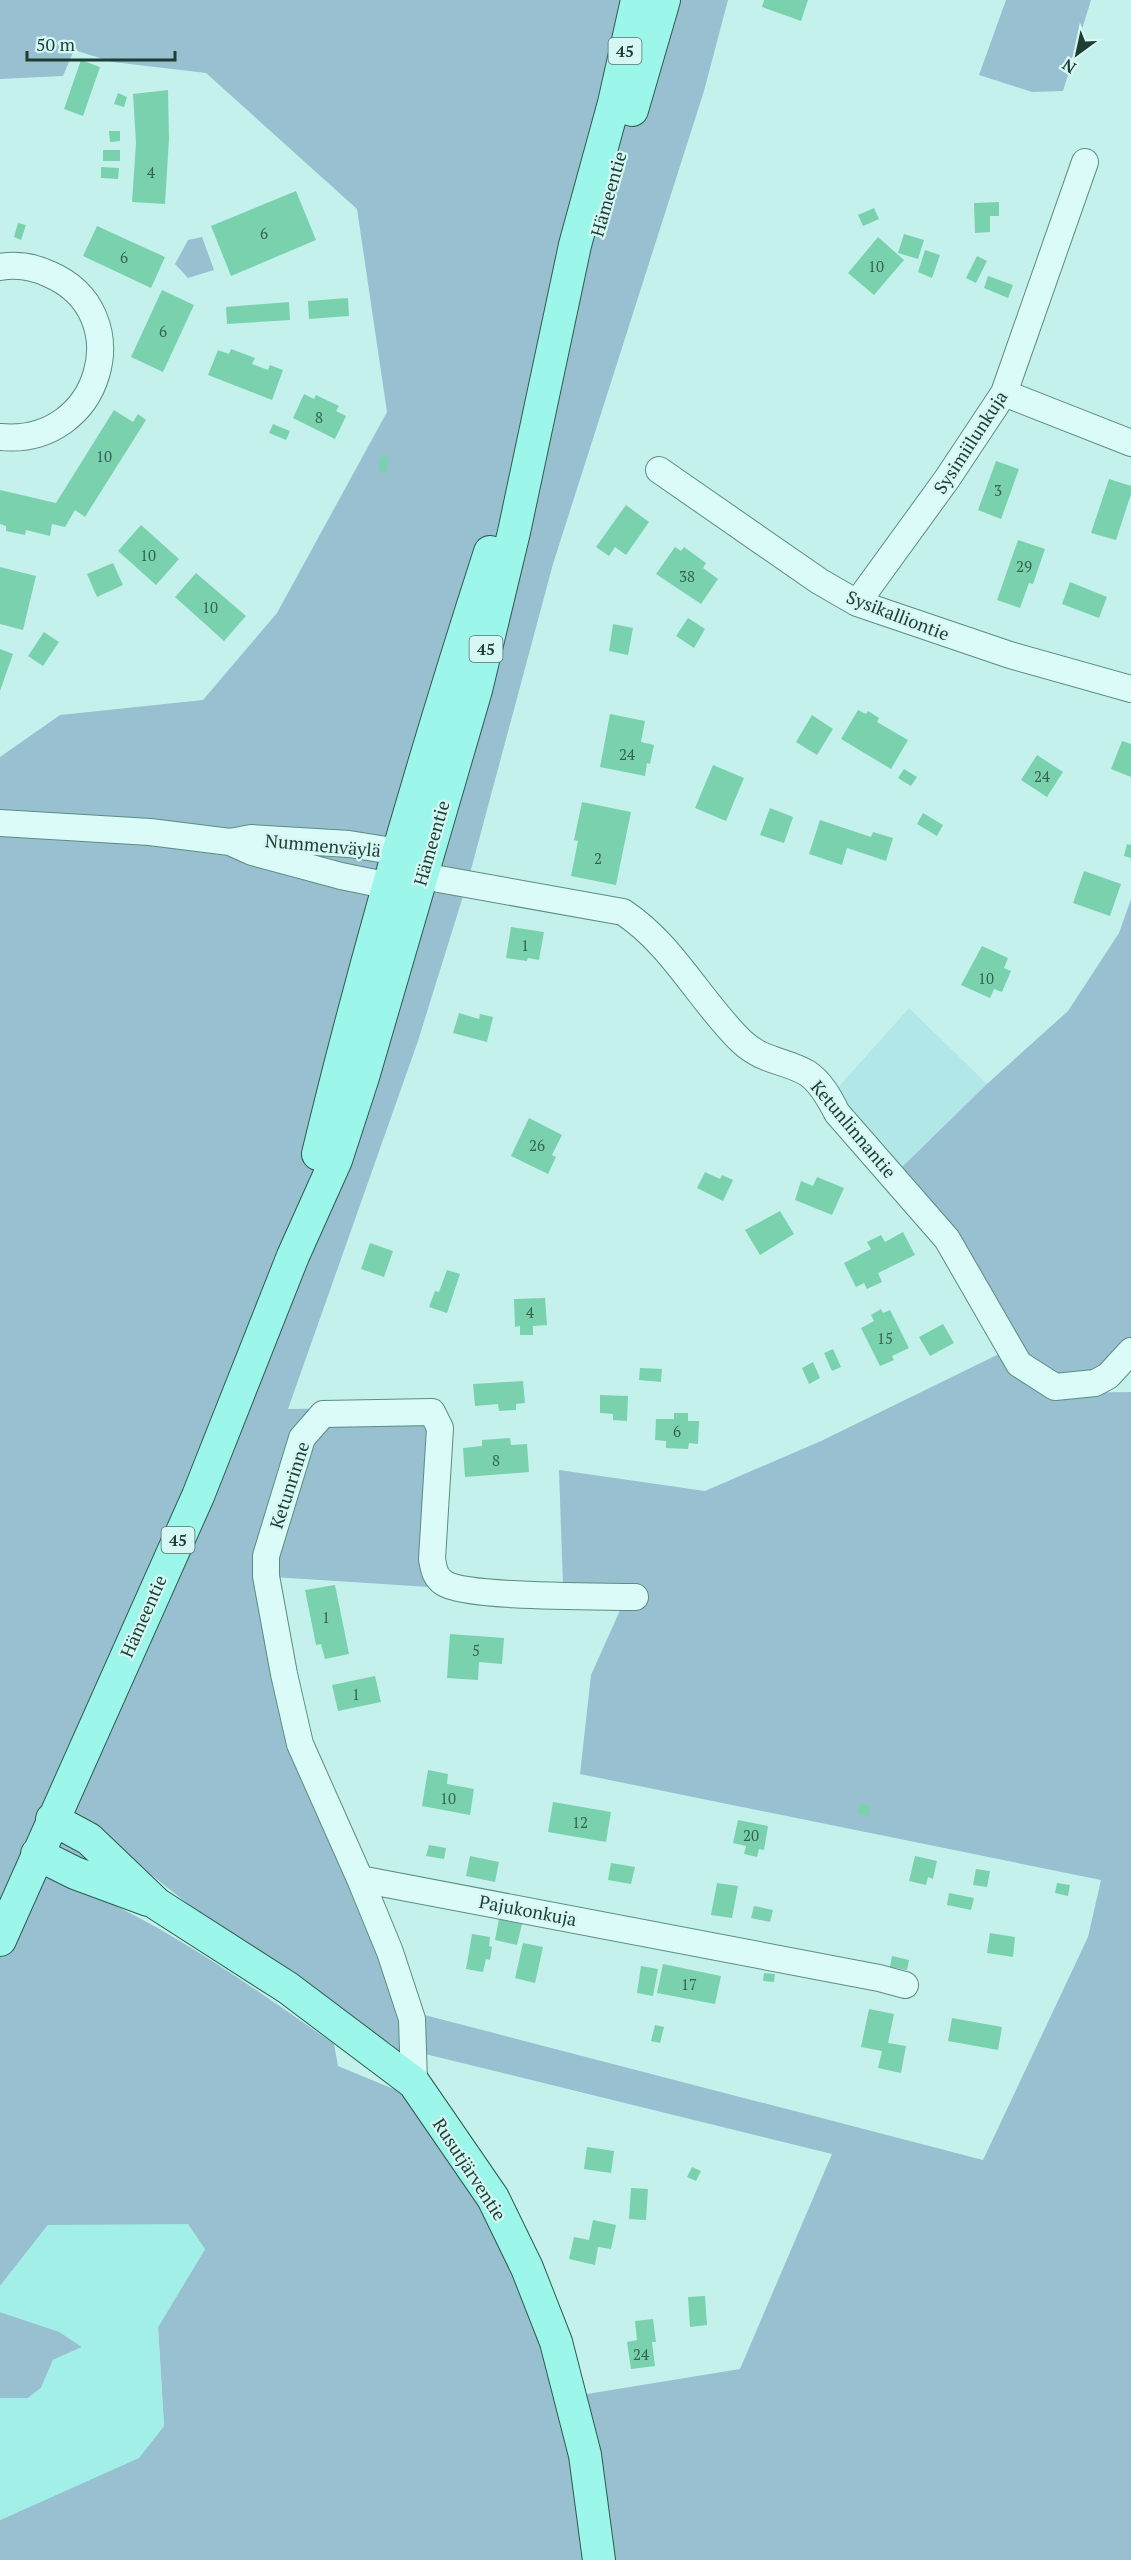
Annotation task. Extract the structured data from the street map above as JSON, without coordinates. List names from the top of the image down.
{
  "streets": {
    "main road": ["45", "Hämeentie", "Rusutjärventie"],
    "street": [
      "Sysimiilunkuja",
      "Sysikalliontie",
      "Nummenväylä",
      "Ketunlinnantie",
      "Ketunrinne",
      "Pajukonkuja"
    ]
  },
  "crossings": [
    ["Hämeentie", "Nummenväylä"],
    ["Hämeentie", "Ketunlinnantie"],
    ["Hämeentie", "Rusutjärventie"],
    ["Sysimiilunkuja", "Sysikalliontie"],
    ["Nummenväylä", "Ketunlinnantie"],
    ["Ketunrinne", "Pajukonkuja"]
  ],
  "house_numbers": [
    "4",
    "6",
    "6",
    "10",
    "6",
    "8",
    "10",
    "3",
    "10",
    "29",
    "38",
    "10",
    "24",
    "24",
    "2",
    "1",
    "10",
    "26",
    "4",
    "15",
    "6",
    "8",
    "1",
    "5",
    "1",
    "10",
    "12",
    "20",
    "17",
    "24"
  ],
  "scale_bar": "50 m",
  "north": "bottom left"
}
